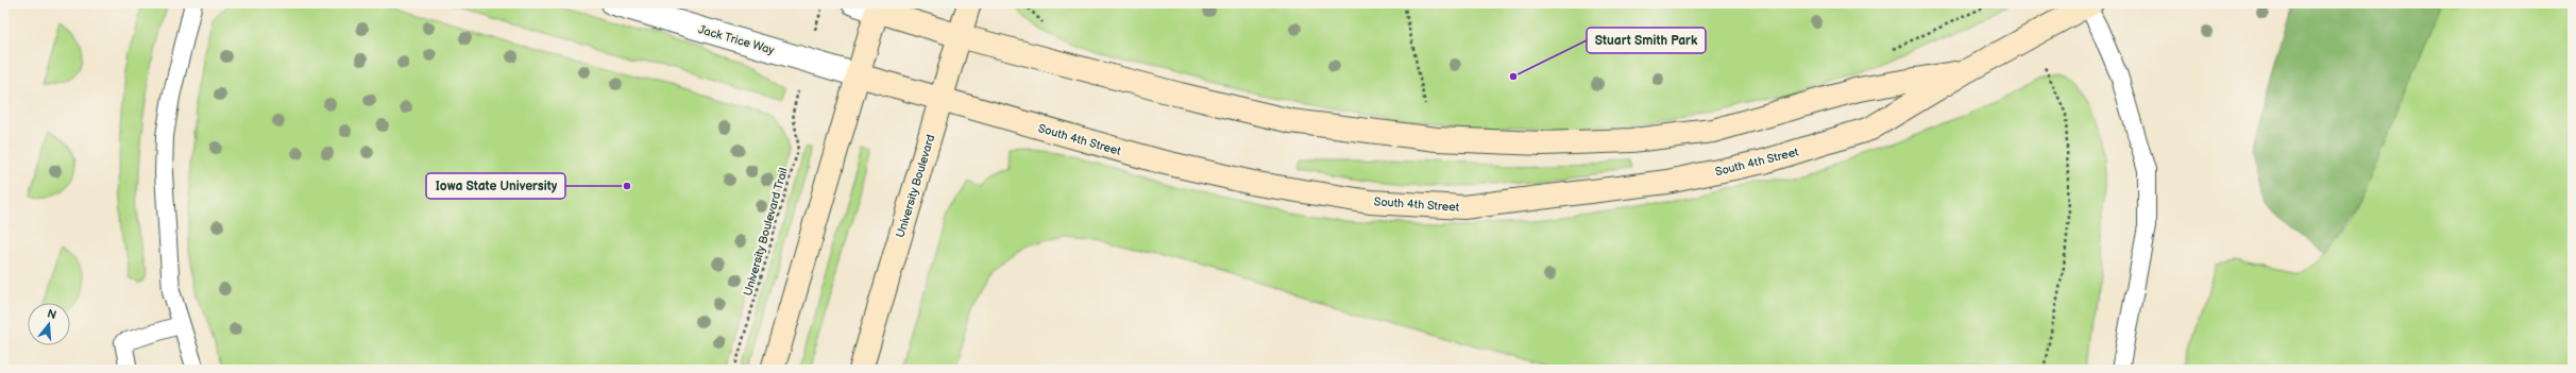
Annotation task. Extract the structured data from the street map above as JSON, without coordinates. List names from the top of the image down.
{
  "streets": {
    "main road": ["South 4th Street", "University Boulevard"],
    "street": ["Jack Trice Way"],
    "path": ["University Boulevard Trail"]
  },
  "crossings": [
    ["Jack Trice Way", "South 4th Street"],
    ["South 4th Street", "University Boulevard"]
  ],
  "places": ["Stuart Smith Park", "Iowa State University"],
  "north": "top"
}
